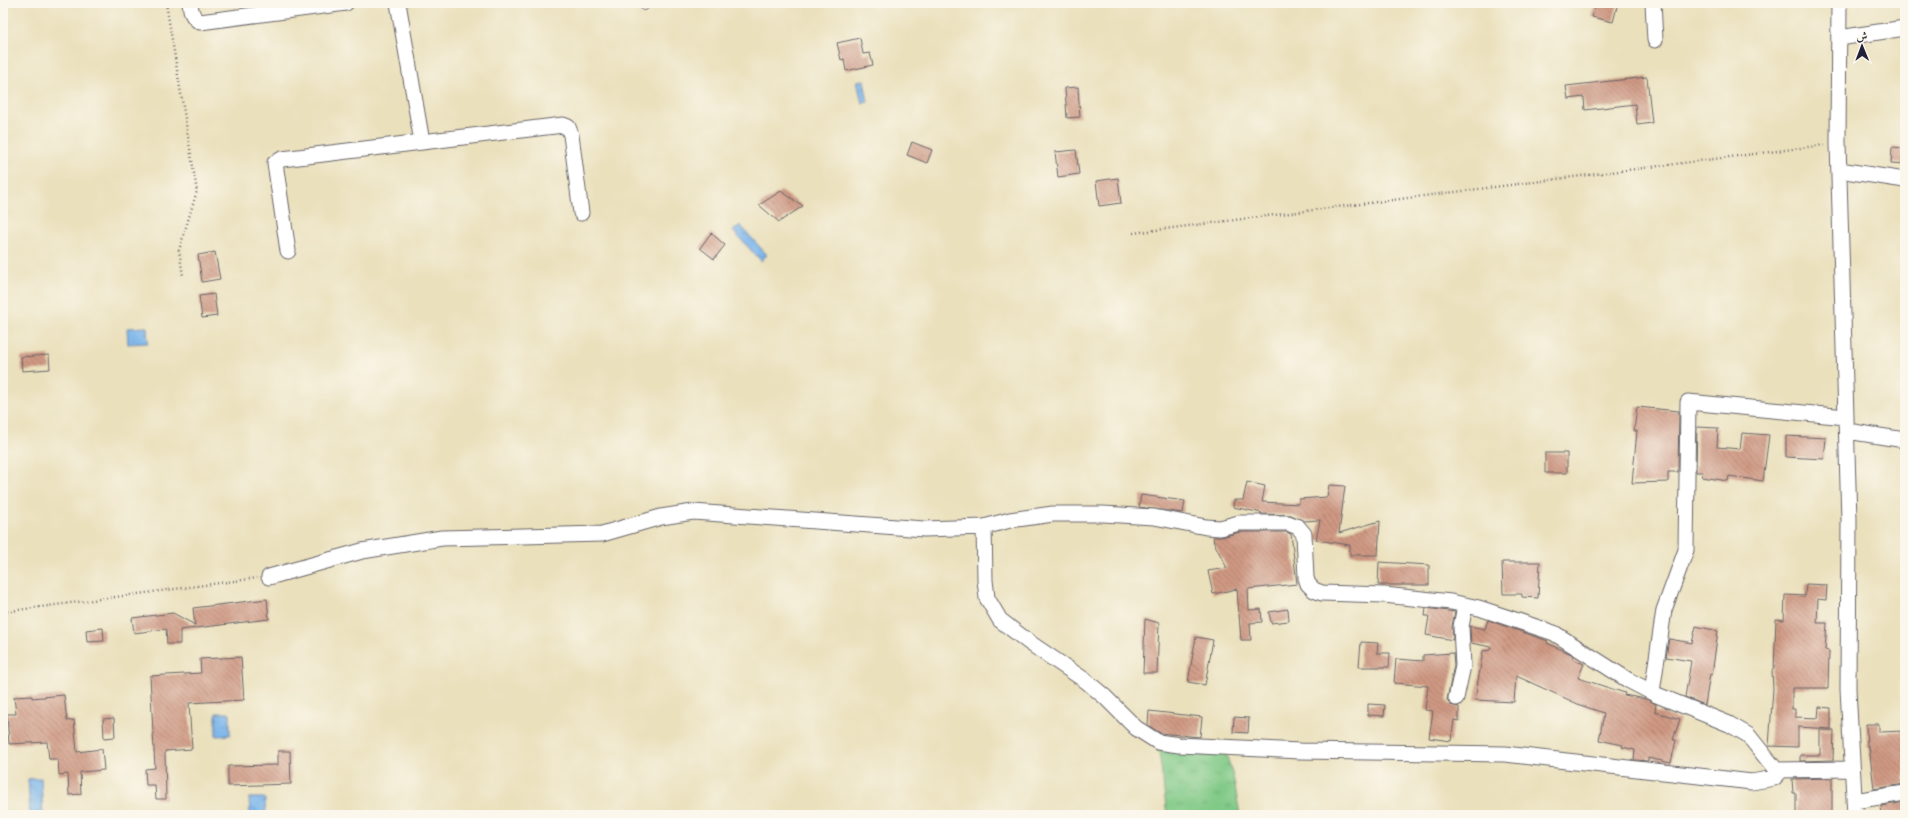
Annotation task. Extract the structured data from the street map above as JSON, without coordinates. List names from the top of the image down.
{
  "north": "top"
}
